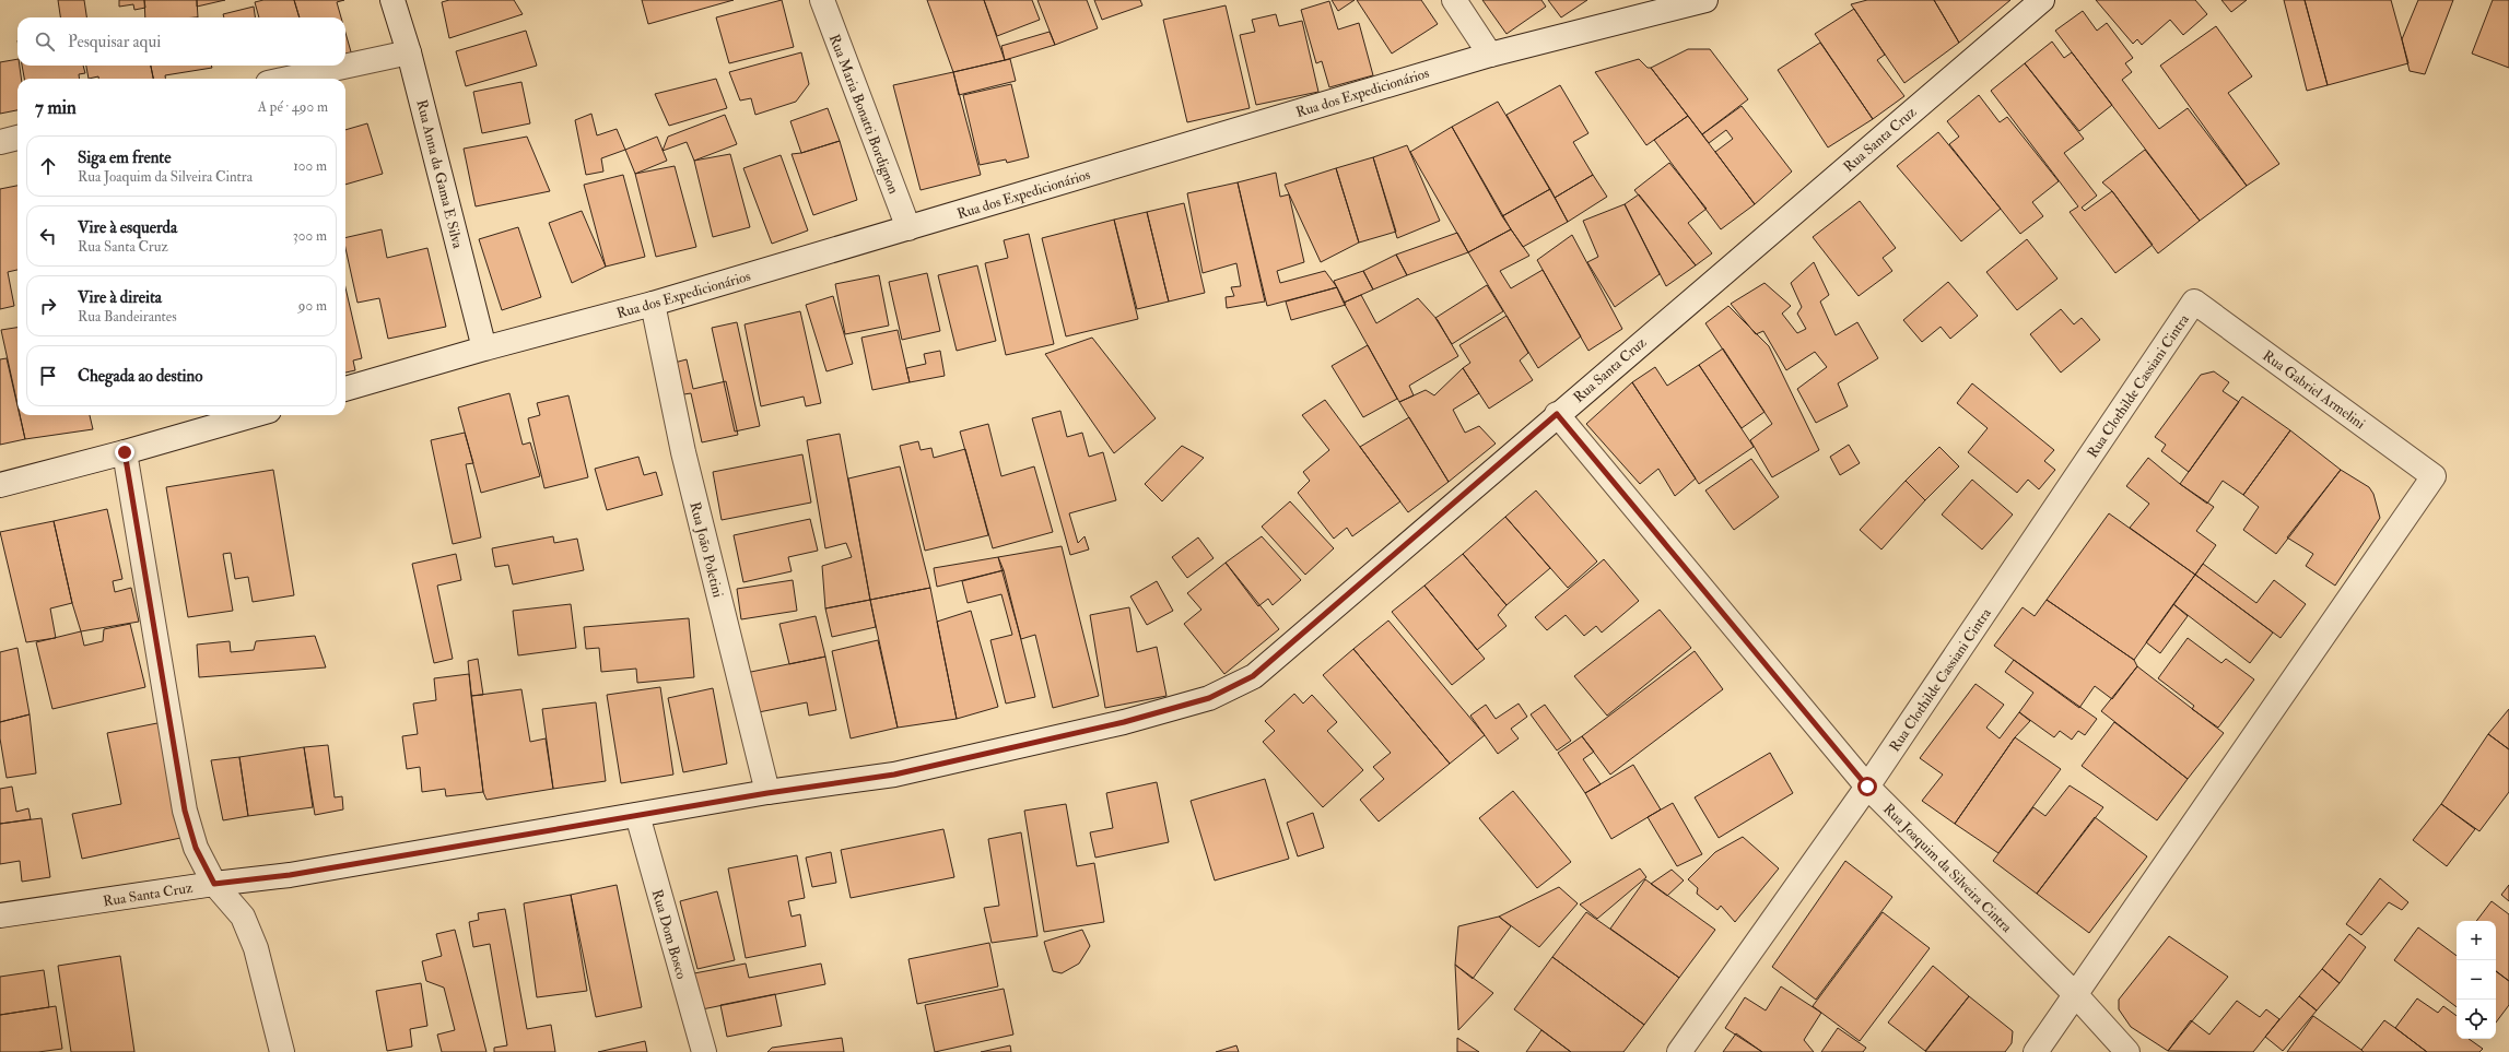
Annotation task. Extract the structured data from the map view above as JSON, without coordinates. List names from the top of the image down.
{
  "streets": {
    "street": [
      "Rua dos Expedicionários",
      "Rua Maria Bonatti Bordignon",
      "Rua Santa Cruz",
      "Rua Anna da Gama E Silva",
      "Rua Clothilde Cassiani Cintra",
      "Rua Gabriel Armelini",
      "Rua João Poletini",
      "Rua Joaquim da Silveira Cintra",
      "Rua Dom Bosco"
    ]
  },
  "crossings": [
    ["Rua dos Expedicionários", "Rua Maria Bonatti Bordignon"],
    ["Rua dos Expedicionários", "Rua Anna da Gama E Silva"],
    ["Rua dos Expedicionários", "Rua João Poletini"],
    ["Rua Santa Cruz", "Rua João Poletini"],
    ["Rua Santa Cruz", "Rua Joaquim da Silveira Cintra"],
    ["Rua Santa Cruz", "Rua Dom Bosco"],
    ["Rua Clothilde Cassiani Cintra", "Rua Gabriel Armelini"],
    ["Rua Clothilde Cassiani Cintra", "Rua Joaquim da Silveira Cintra"],
    ["Rua Gabriel Armelini", "Rua Joaquim da Silveira Cintra"]
  ],
  "page": {
    "search": "Pesquisar aqui",
    "heading": ["7 min", "A pé · 490 m"],
    "list": [
      ["Siga em frente", "Rua Joaquim da Silveira Cintra", "100 m"],
      ["Vire à esquerda", "Rua Santa Cruz", "300 m"],
      ["Vire à direita", "Rua Bandeirantes", "90 m"],
      "Chegada ao destino"
    ],
    "map_buttons": ["+", "−"]
  }
}
